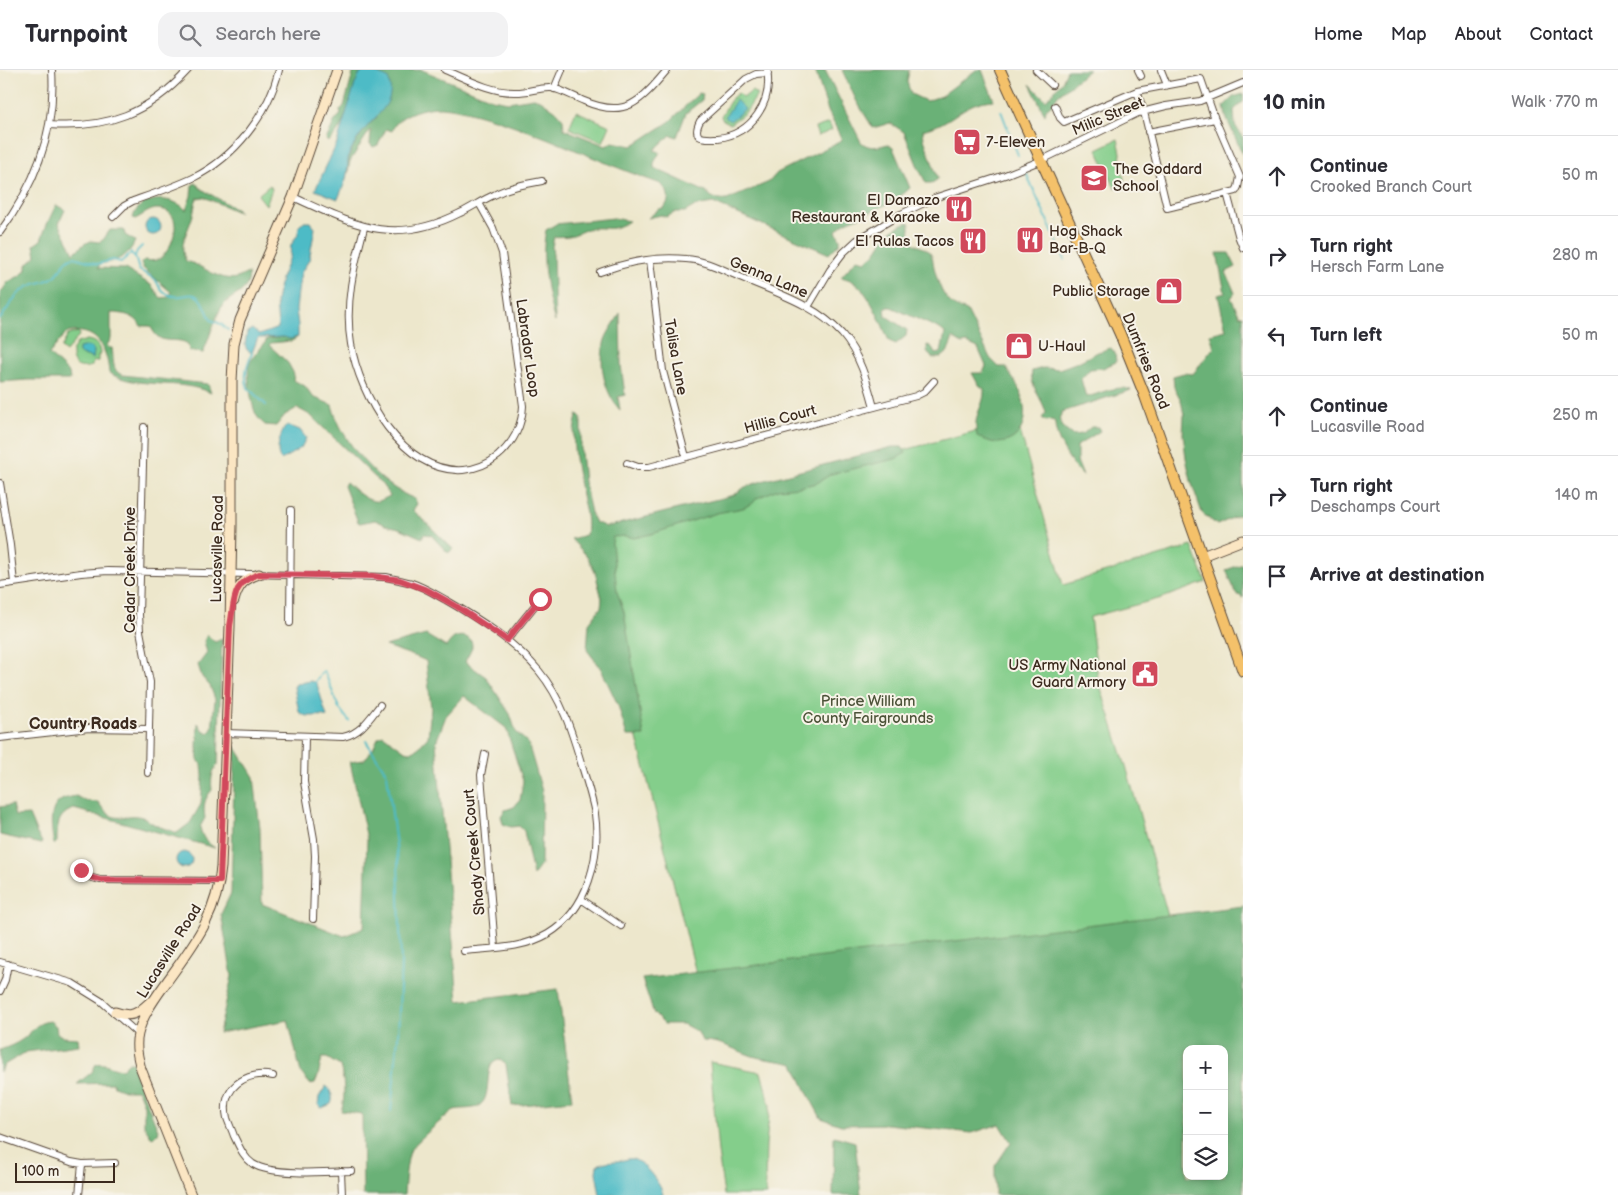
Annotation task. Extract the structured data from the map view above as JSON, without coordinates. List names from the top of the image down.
{
  "streets": {
    "main road": ["Dumfries Road"],
    "street": [
      "Milic Street",
      "Genna Lane",
      "Labrador Loop",
      "Talisa Lane",
      "Hillis Court",
      "Lucasville Road",
      "Cedar Creek Drive",
      "Shady Creek Court"
    ]
  },
  "crossings": [
    ["Milic Street", "Genna Lane"],
    ["Milic Street", "Dumfries Road"],
    ["Genna Lane", "Talisa Lane"],
    ["Genna Lane", "Hillis Court"],
    ["Talisa Lane", "Hillis Court"]
  ],
  "districts": ["Country Roads"],
  "parks": ["Prince William County Fairgrounds"],
  "places": {
    "supermarket": ["7-Eleven"],
    "school or university": ["The Goddard School"],
    "restaurant": ["El Damazo Restaurant & Karaoke", "Hog Shack Bar-B-Q", "El Rulas Tacos"],
    "shop": ["Public Storage", "U-Haul"],
    "public building": ["US Army National Guard Armory"]
  },
  "scale_bar": "100 m",
  "page": {
    "header": "Turnpoint",
    "search": "Search here",
    "nav": [
      "Home",
      "Map",
      "About",
      "Contact"
    ],
    "heading": ["10 min", "Walk · 770 m"],
    "list": [
      ["Continue", "Crooked Branch Court", "50 m"],
      ["Turn right", "Hersch Farm Lane", "280 m"],
      ["Turn left", "50 m"],
      ["Continue", "Lucasville Road", "250 m"],
      ["Turn right", "Deschamps Court", "140 m"],
      "Arrive at destination"
    ],
    "map_buttons": ["+", "−"],
    "scale": "100 m"
  }
}
